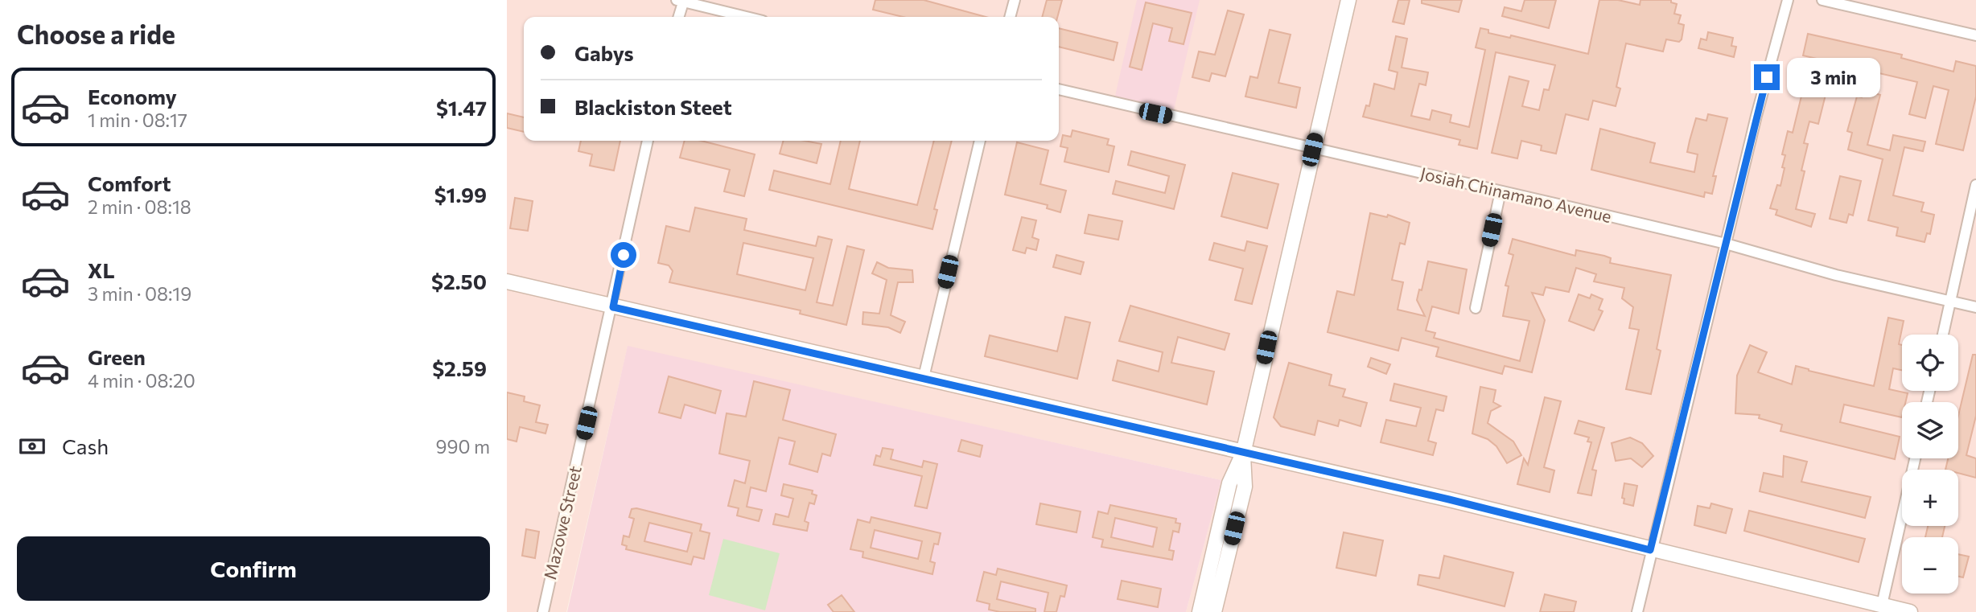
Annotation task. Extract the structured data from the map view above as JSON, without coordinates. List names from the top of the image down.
{
  "streets": {
    "street": ["Josiah Chinamano Avenue", "Mazowe Street"]
  },
  "page": {
    "heading": "Choose a ride",
    "banner": ["Gabys", "Blackiston Steet"],
    "bubble": "3 min",
    "list": [
      {
        "name": "Economy",
        "note": "1 min · 08:17",
        "value": "$1.47"
      },
      {
        "name": "Comfort",
        "note": "2 min · 08:18",
        "value": "$1.99"
      },
      {
        "name": "XL",
        "note": "3 min · 08:19",
        "value": "$2.50"
      },
      {
        "name": "Green",
        "note": "4 min · 08:20",
        "value": "$2.59"
      }
    ],
    "map_buttons": ["+", "−"],
    "pay": ["Cash", "990 m"],
    "buttons": "Confirm"
  }
}
